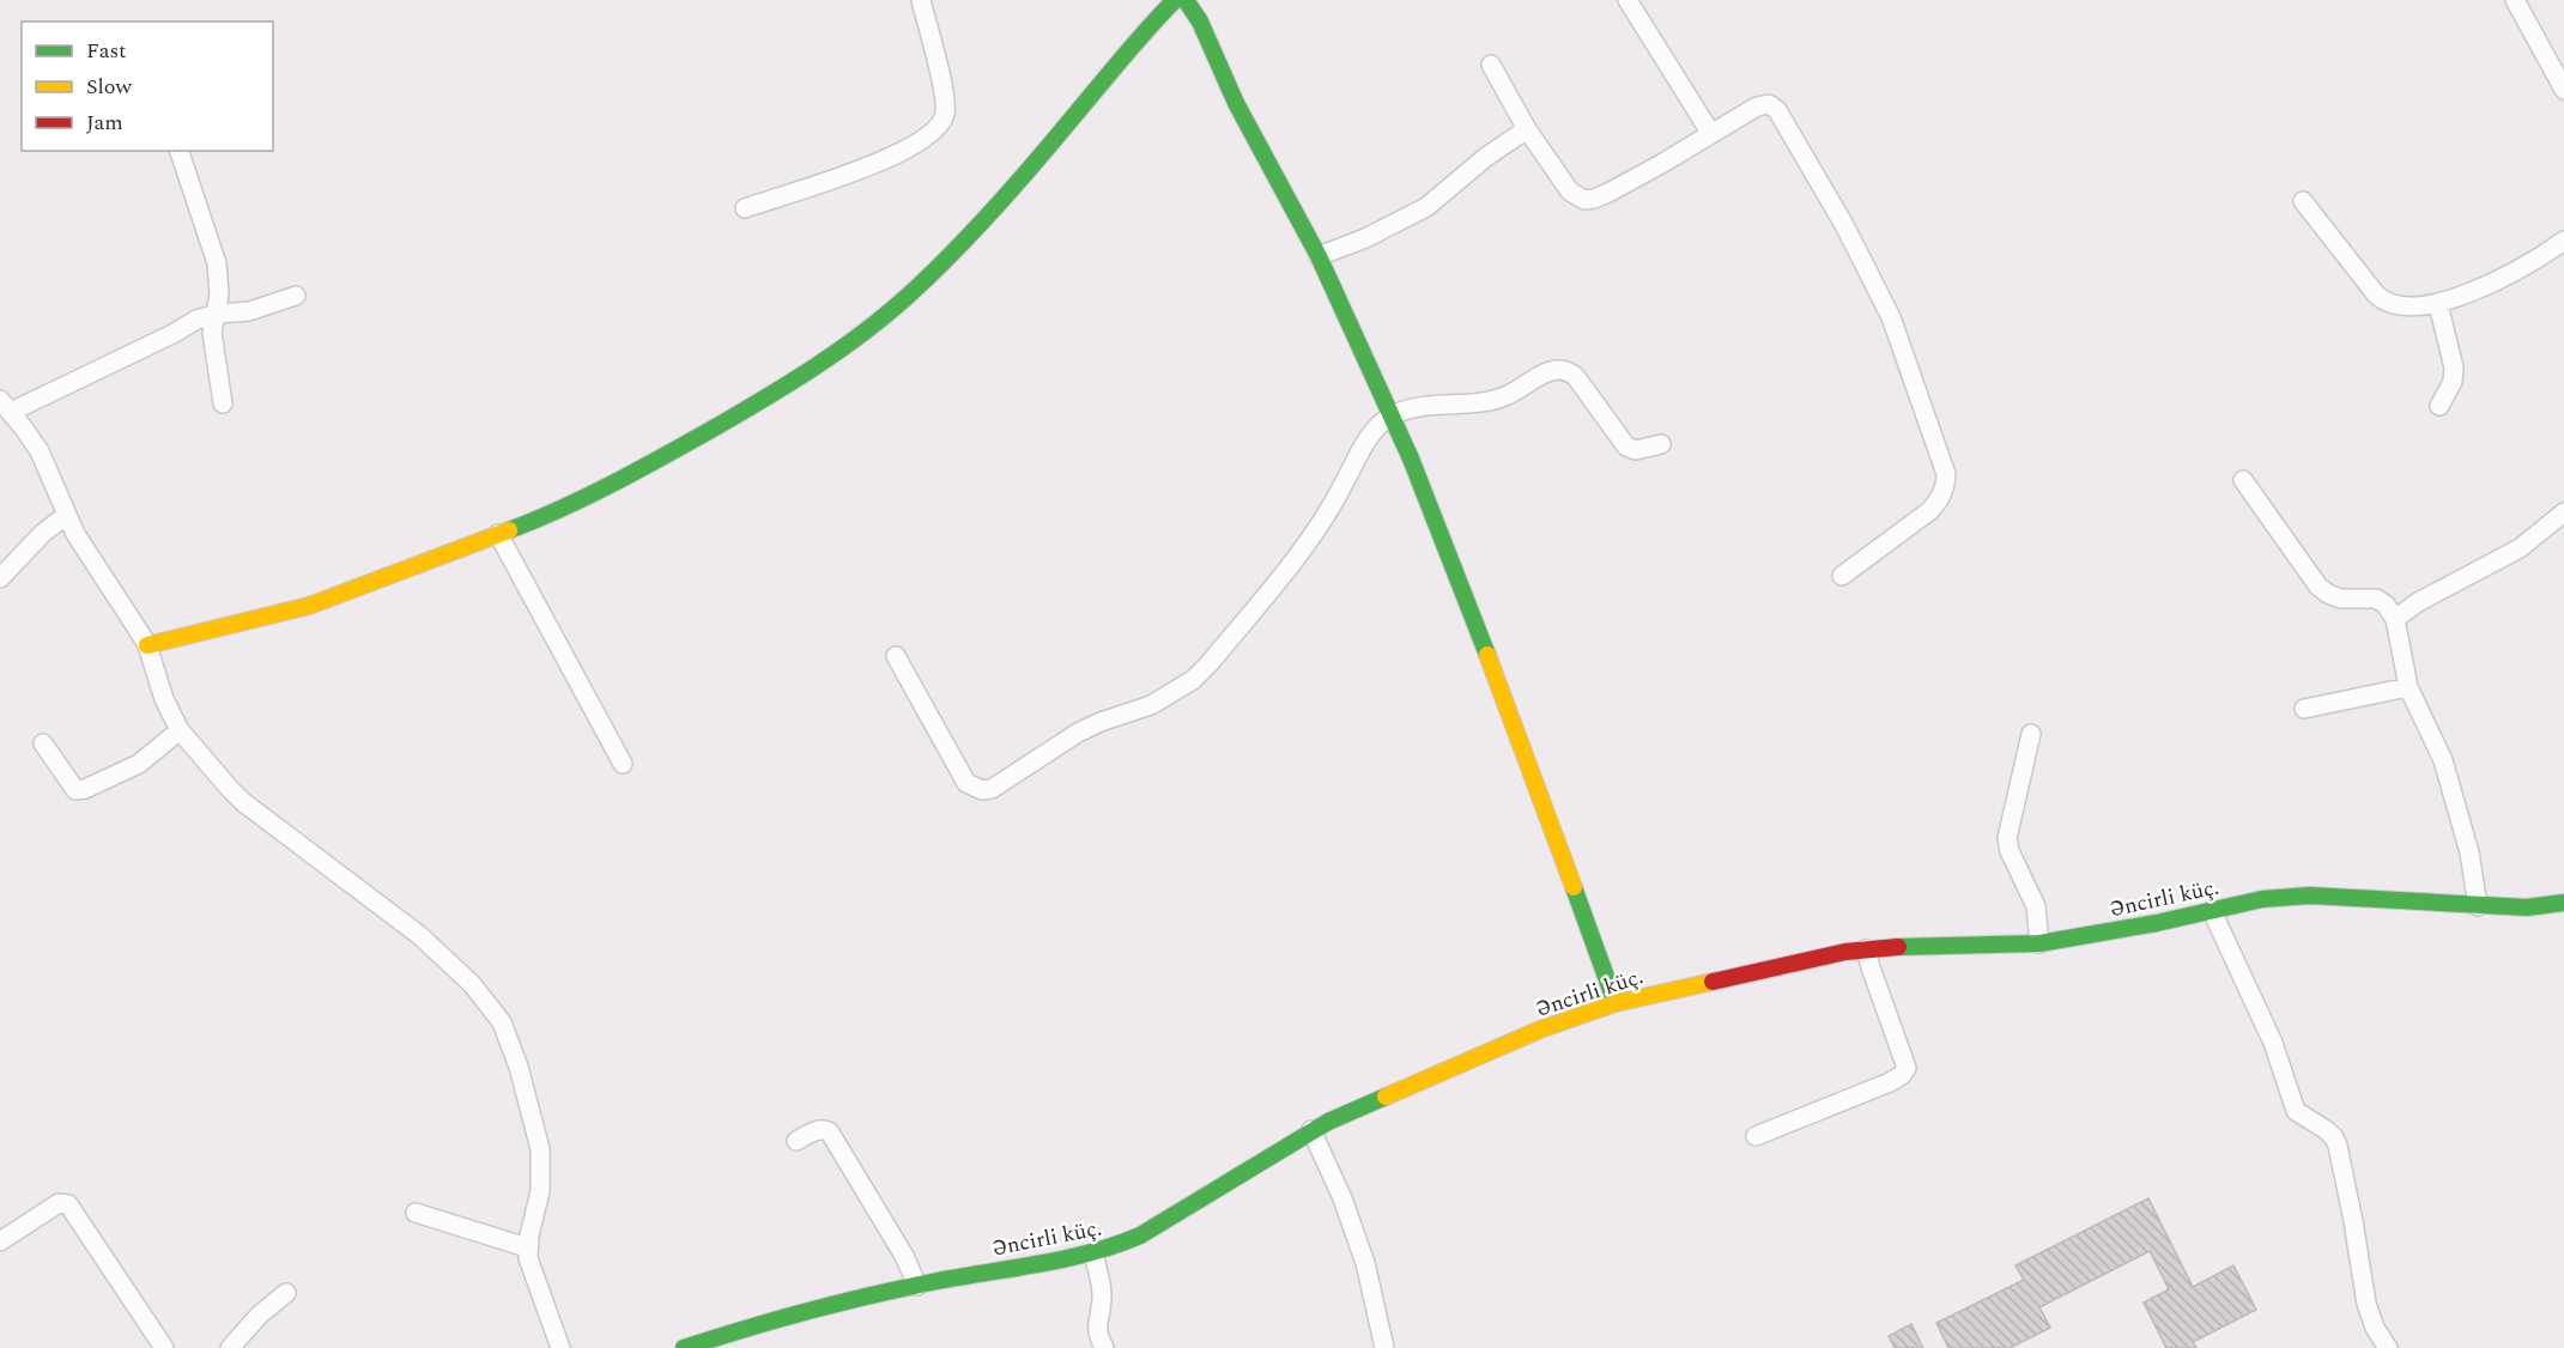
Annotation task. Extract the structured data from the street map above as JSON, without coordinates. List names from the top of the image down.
{
  "streets": {
    "street": ["Əncirli küç."]
  },
  "legend": ["Fast", "Slow", "Jam"]
}
